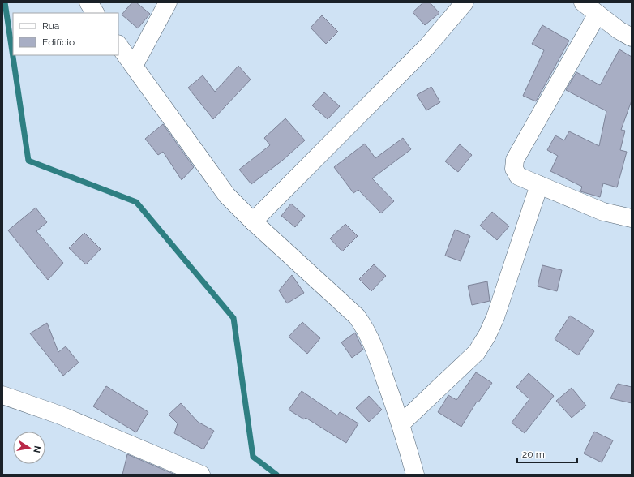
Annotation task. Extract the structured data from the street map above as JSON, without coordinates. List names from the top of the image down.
{
  "legend": ["Rua", "Edifício"],
  "scale_bar": "20 m",
  "north": "right"
}
